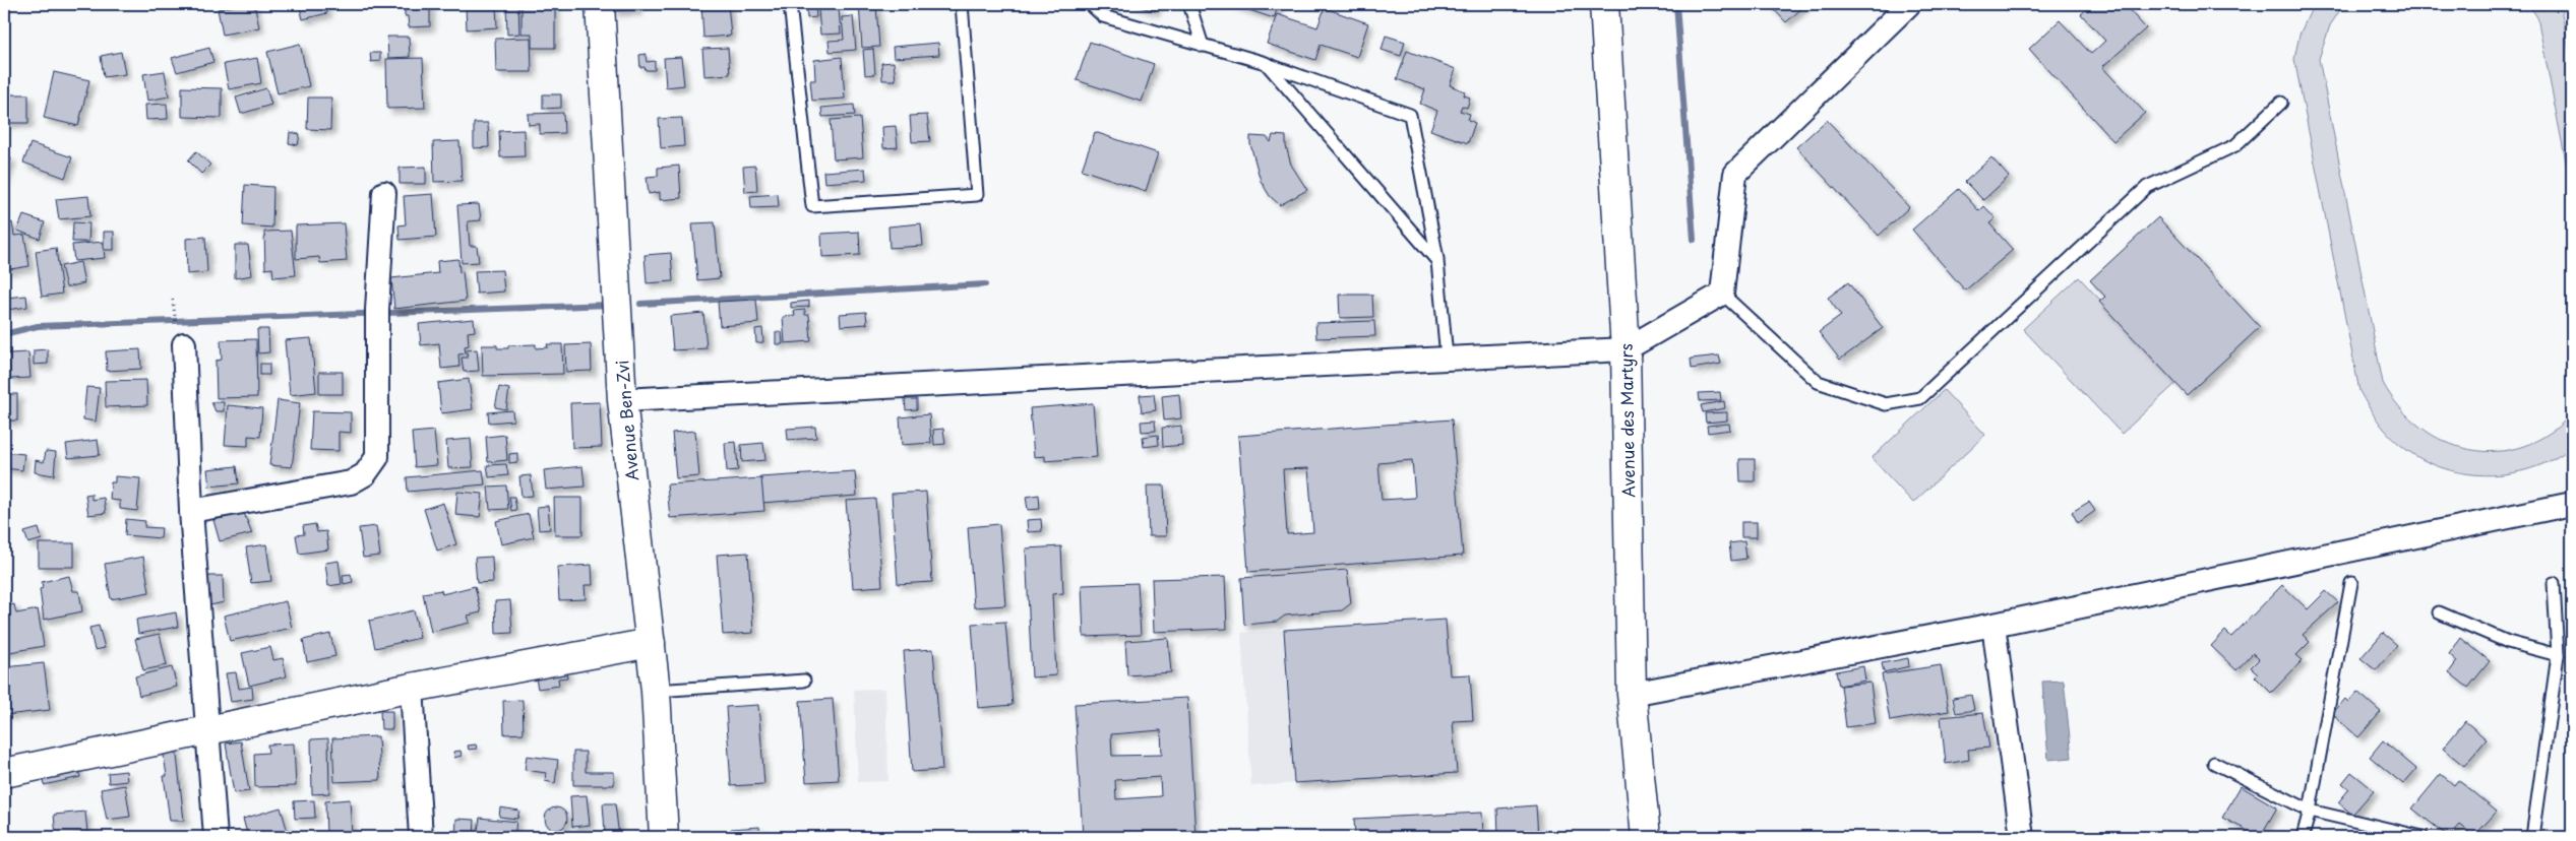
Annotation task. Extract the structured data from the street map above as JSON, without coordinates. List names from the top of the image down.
{
  "streets": {
    "street": ["Avenue Ben-Zvi", "Avenue des Martyrs"]
  }
}
